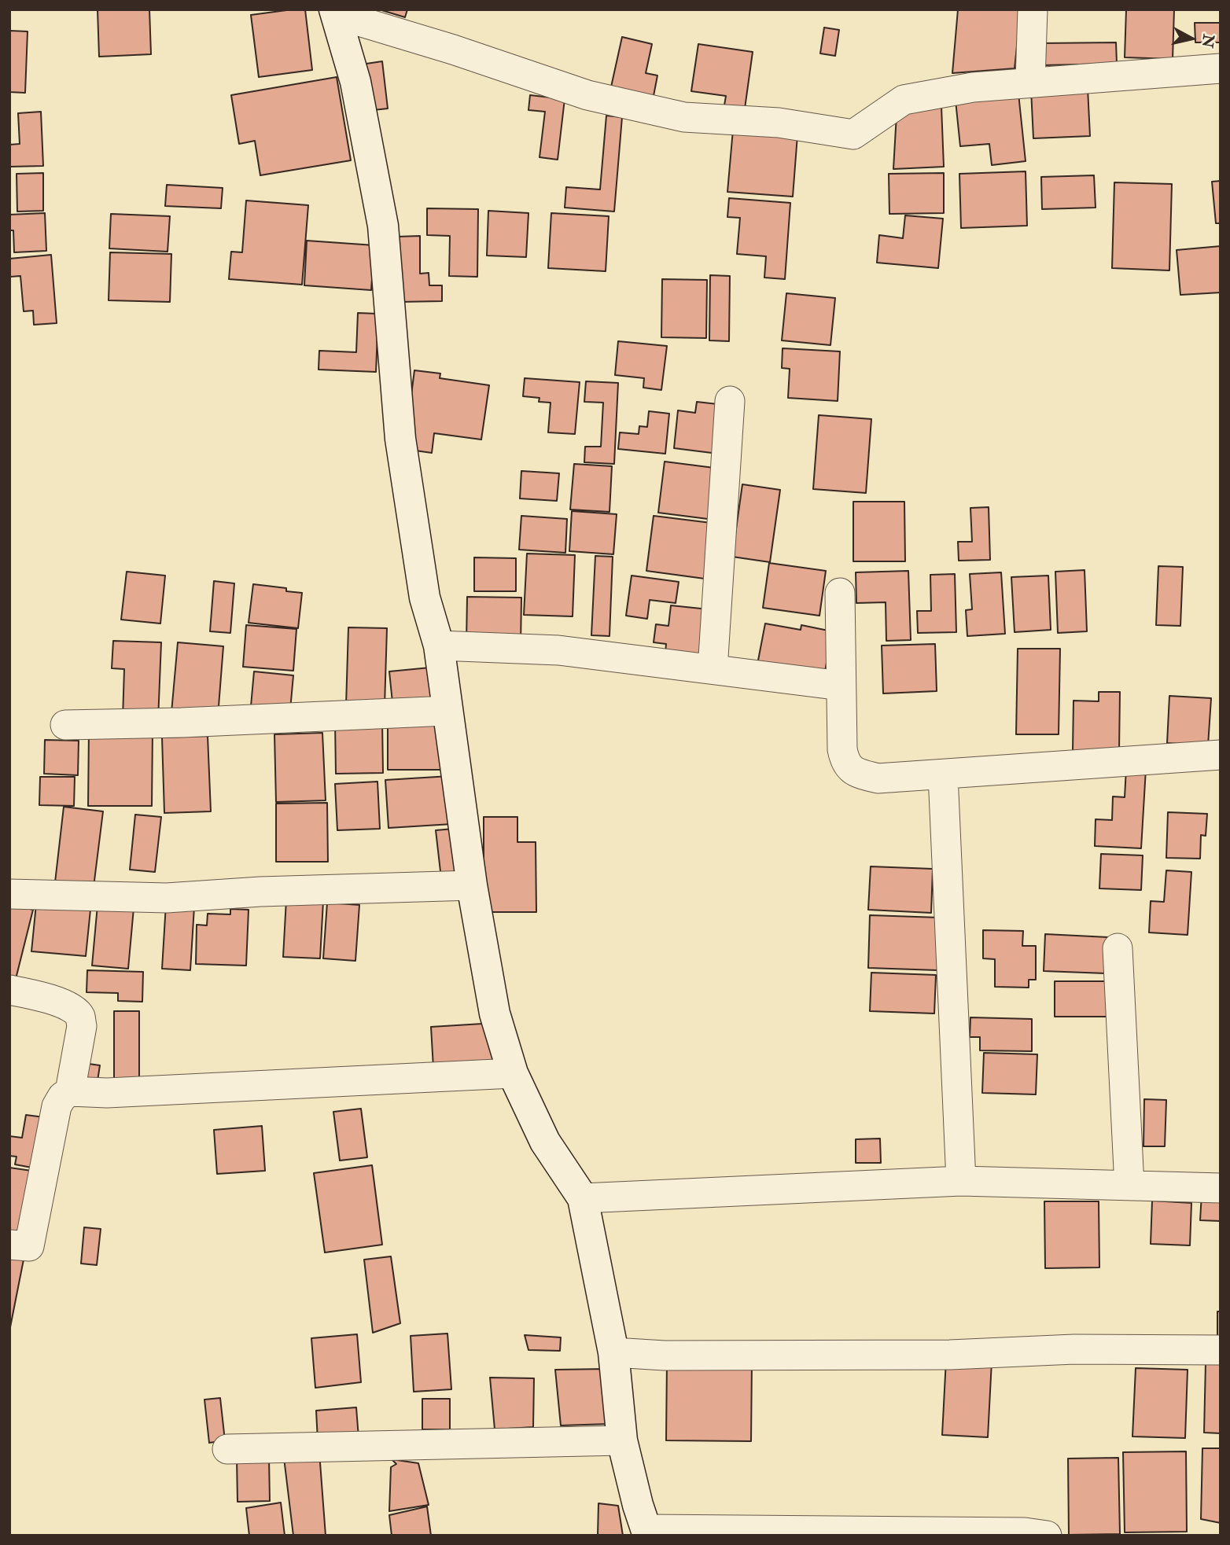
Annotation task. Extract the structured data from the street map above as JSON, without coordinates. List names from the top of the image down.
{
  "north": "right"
}
